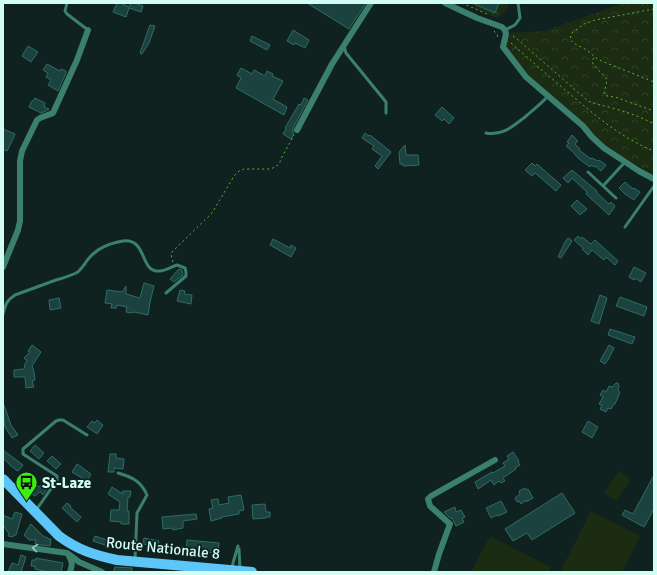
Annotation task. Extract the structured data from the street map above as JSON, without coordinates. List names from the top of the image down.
{
  "streets": {
    "main road": ["Route Nationale 8"]
  },
  "places": {
    "bus stop": ["St-Laze"]
  }
}
